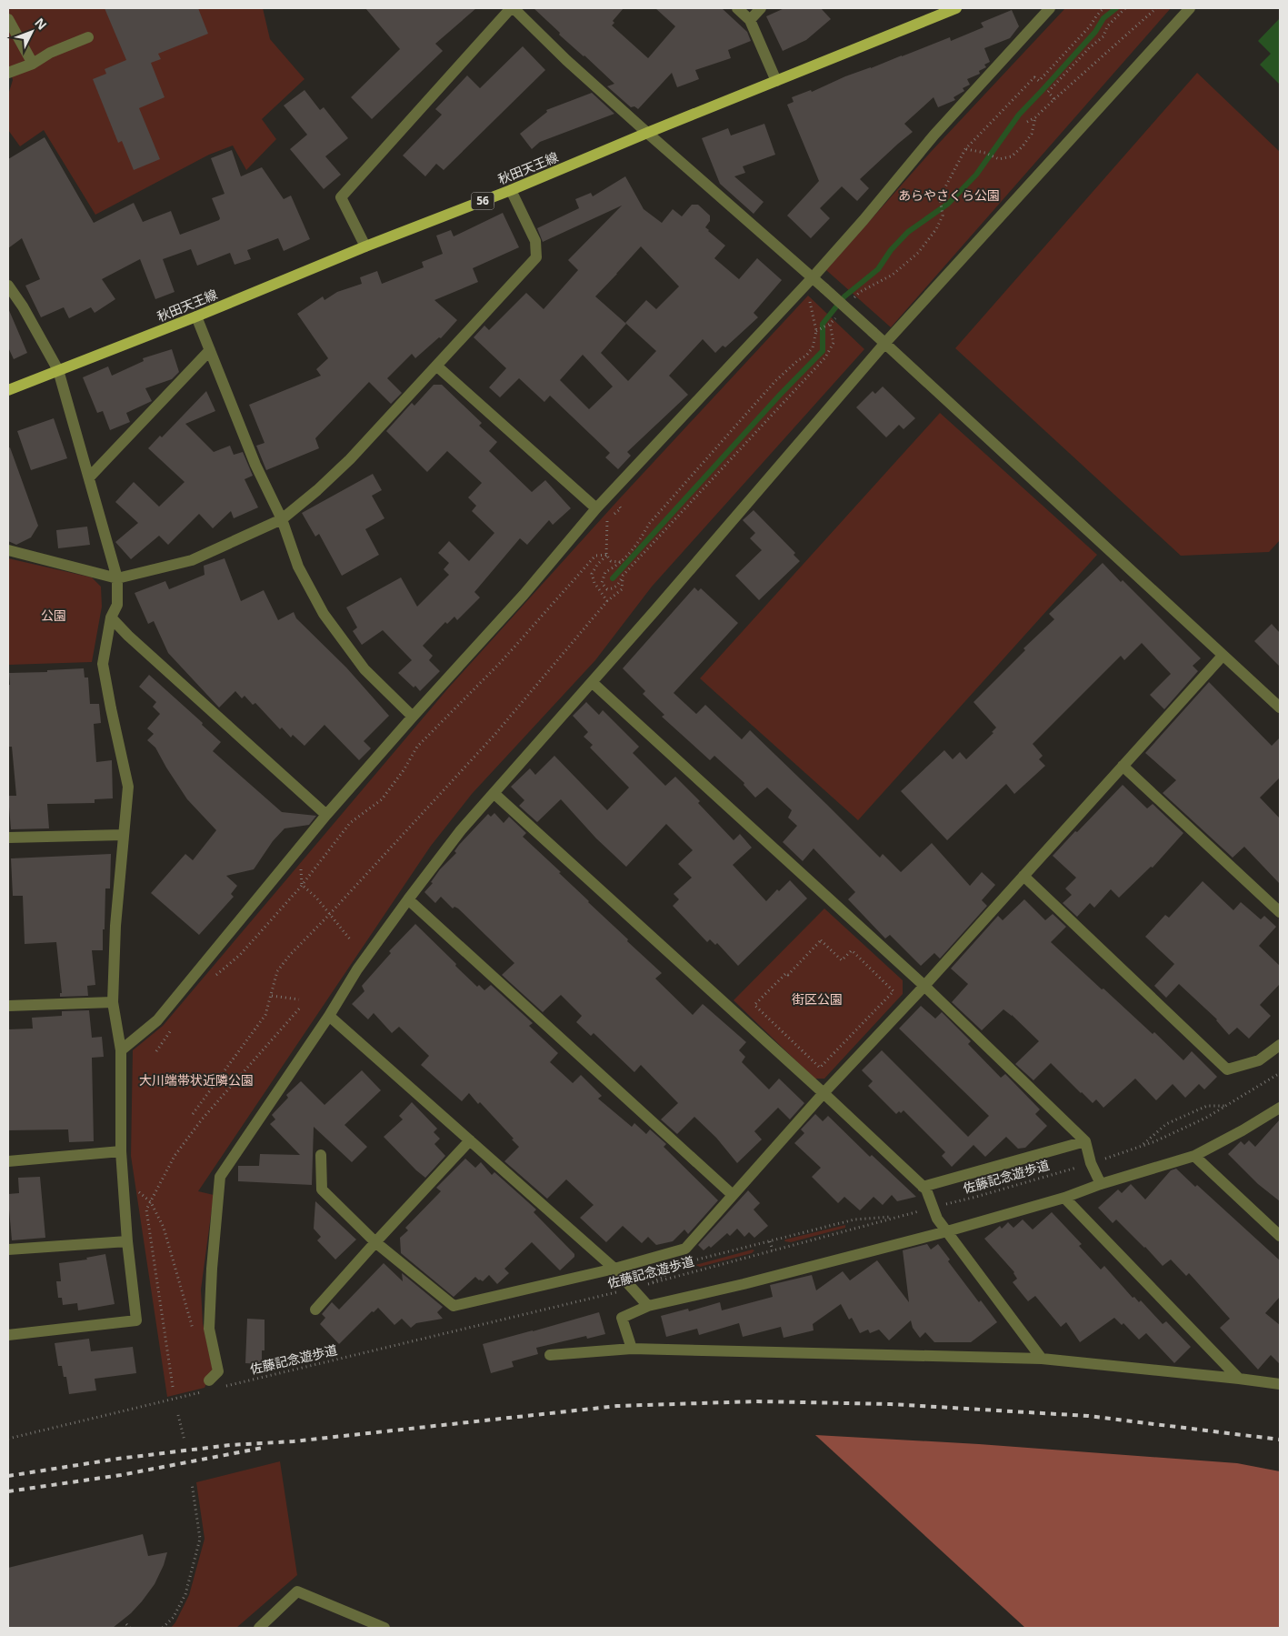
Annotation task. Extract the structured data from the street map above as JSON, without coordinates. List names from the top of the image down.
{
  "streets": {
    "main road": ["秋田天王線", "56"],
    "path": ["佐藤記念遊歩道"]
  },
  "parks": [
    "あらやさくら公園",
    "公園",
    "街区公園",
    "大川端帯状近隣公園"
  ],
  "north": "top right"
}
